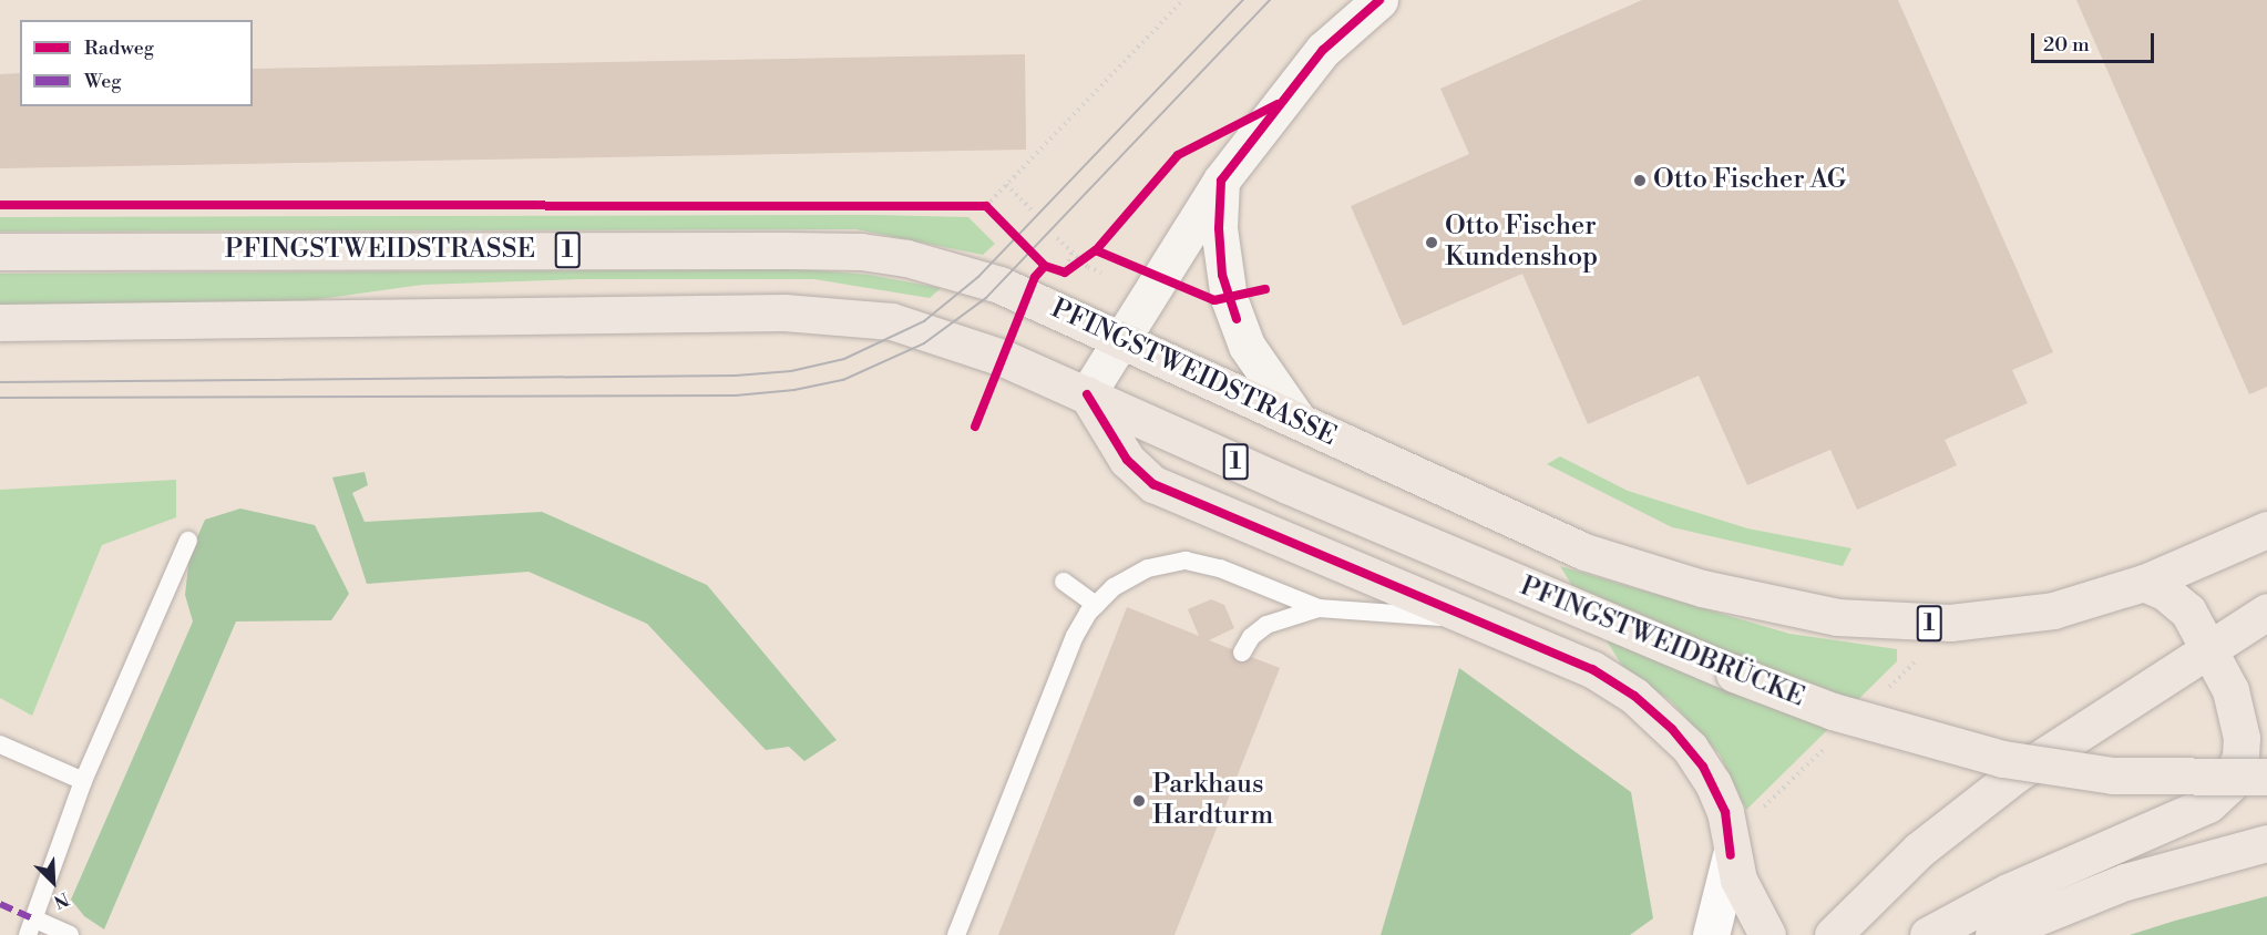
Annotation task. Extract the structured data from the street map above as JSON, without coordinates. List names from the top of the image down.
{
  "streets": {
    "main road": ["PFINGSTWEIDSTRASSE", "1", "PFINGSTWEIDBRÜCKE"]
  },
  "crossings": [
    ["1", "PFINGSTWEIDBRÜCKE"]
  ],
  "places": ["Otto Fischer AG", "Otto Fischer Kundenshop", "Parkhaus Hardturm"],
  "legend": ["Radweg", "Weg"],
  "scale_bar": "20 m",
  "north": "bottom right"
}
